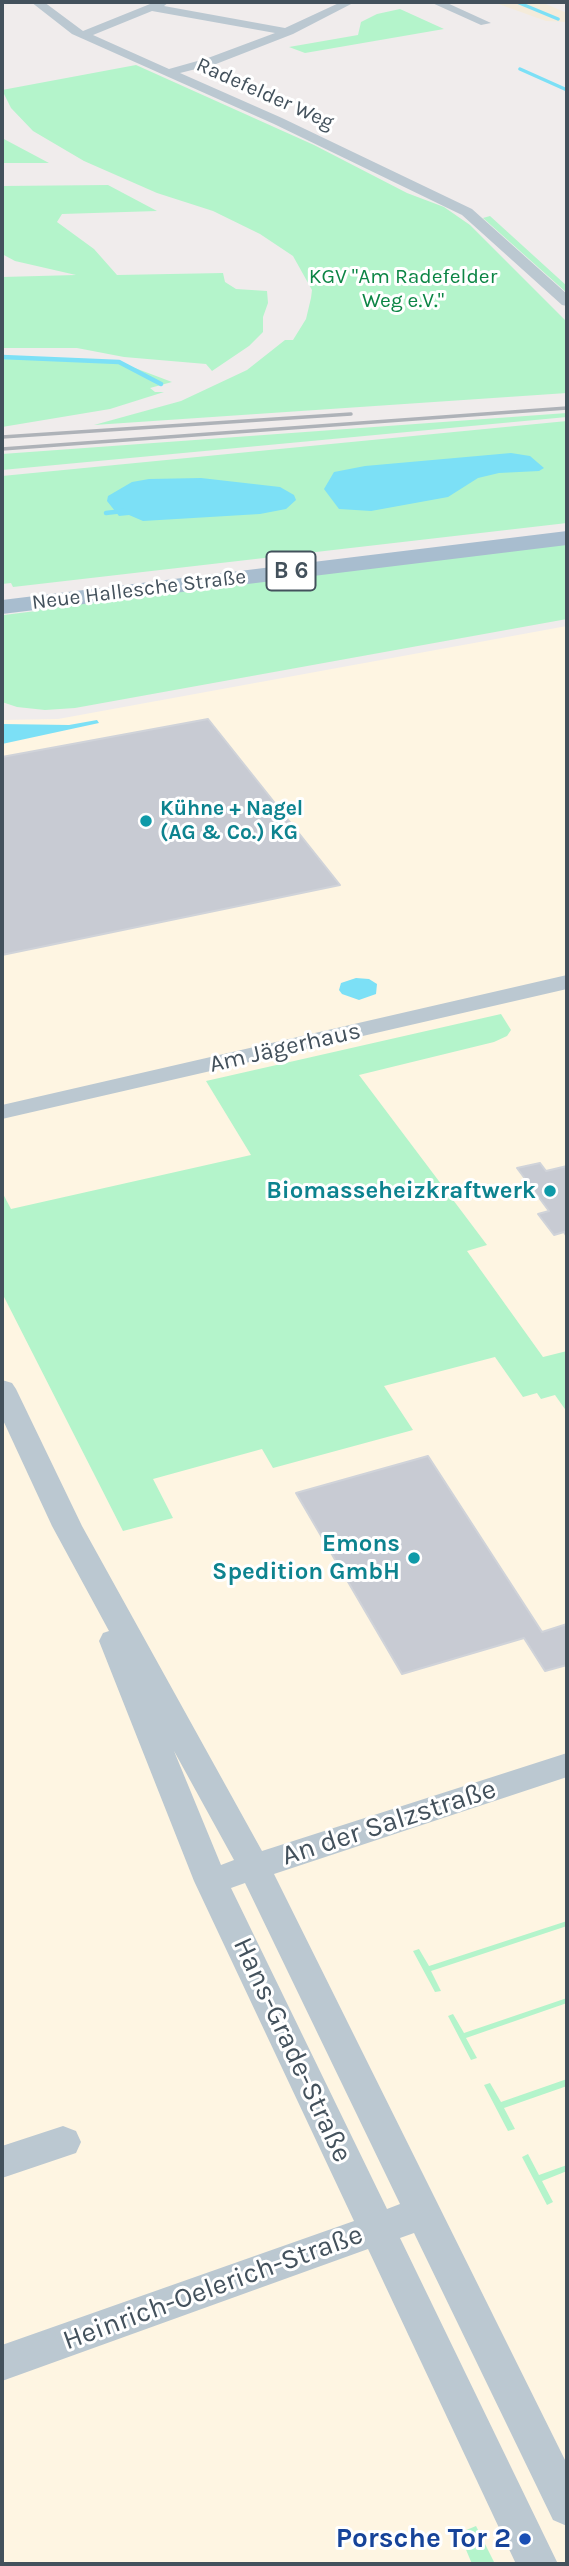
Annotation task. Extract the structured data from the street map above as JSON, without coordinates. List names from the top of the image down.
{
  "streets": {
    "main road": ["B 6", "Neue Hallesche Straße"],
    "street": [
      "Radefelder Weg",
      "Am Jägerhaus",
      "An der Salzstraße",
      "Hans-Grade-Straße",
      "Heinrich-Oelerich-Straße"
    ]
  },
  "crossings": [
    ["An der Salzstraße", "Hans-Grade-Straße"],
    ["Hans-Grade-Straße", "Heinrich-Oelerich-Straße"]
  ],
  "parks": ["KGV \"Am Radefelder Weg e.V.\""],
  "places": [
    "Kühne + Nagel (AG & Co.) KG",
    "Biomasseheizkraftwerk",
    "Emons Spedition GmbH",
    "Porsche Tor 2"
  ]
}
